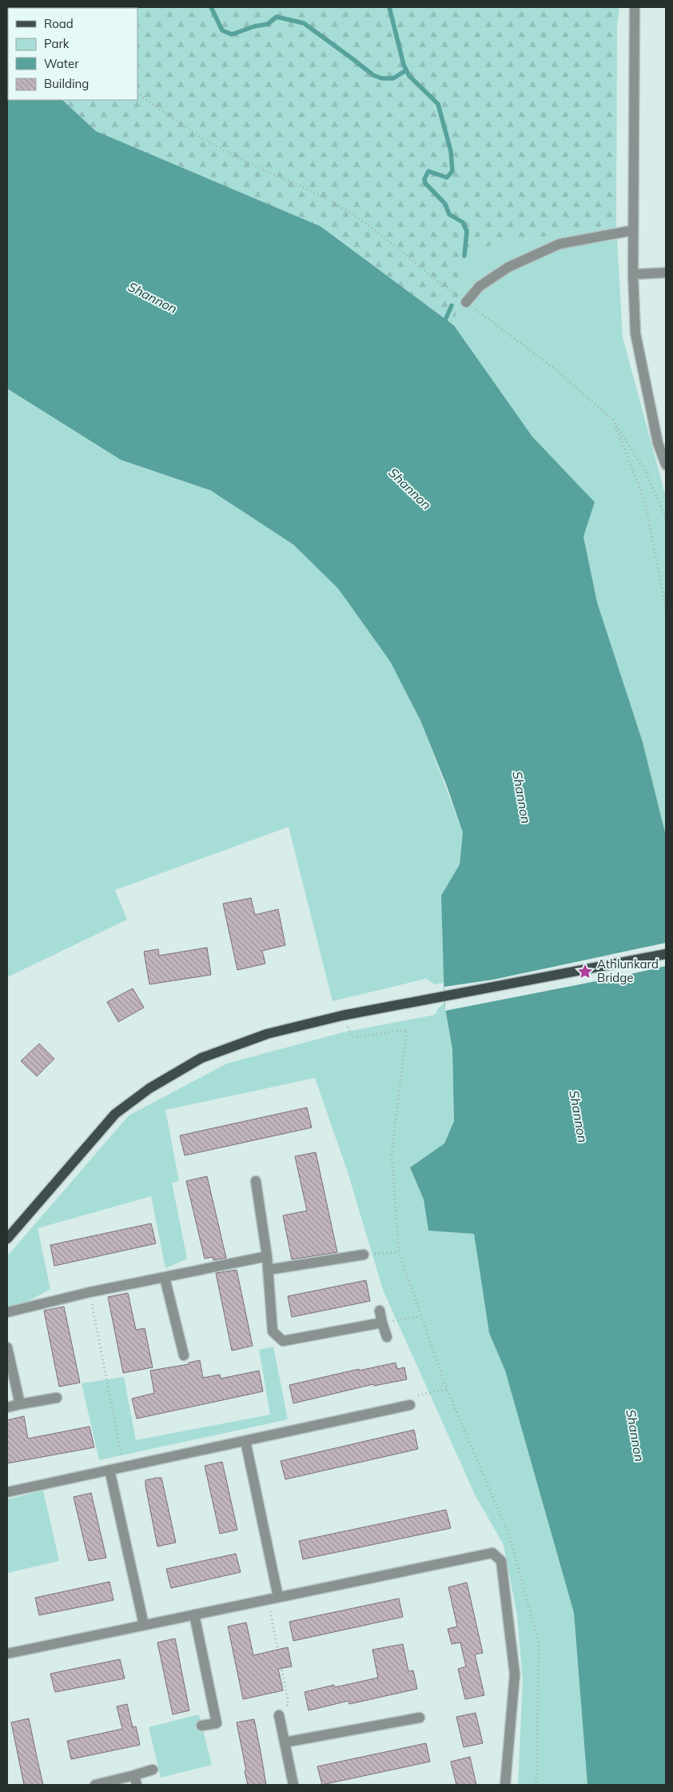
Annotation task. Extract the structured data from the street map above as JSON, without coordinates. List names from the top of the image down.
{
  "water": ["Shannon"],
  "places": {
    "place": ["Athlunkard Bridge"]
  },
  "legend": [
    "Road",
    "Park",
    "Water",
    "Building"
  ]
}
